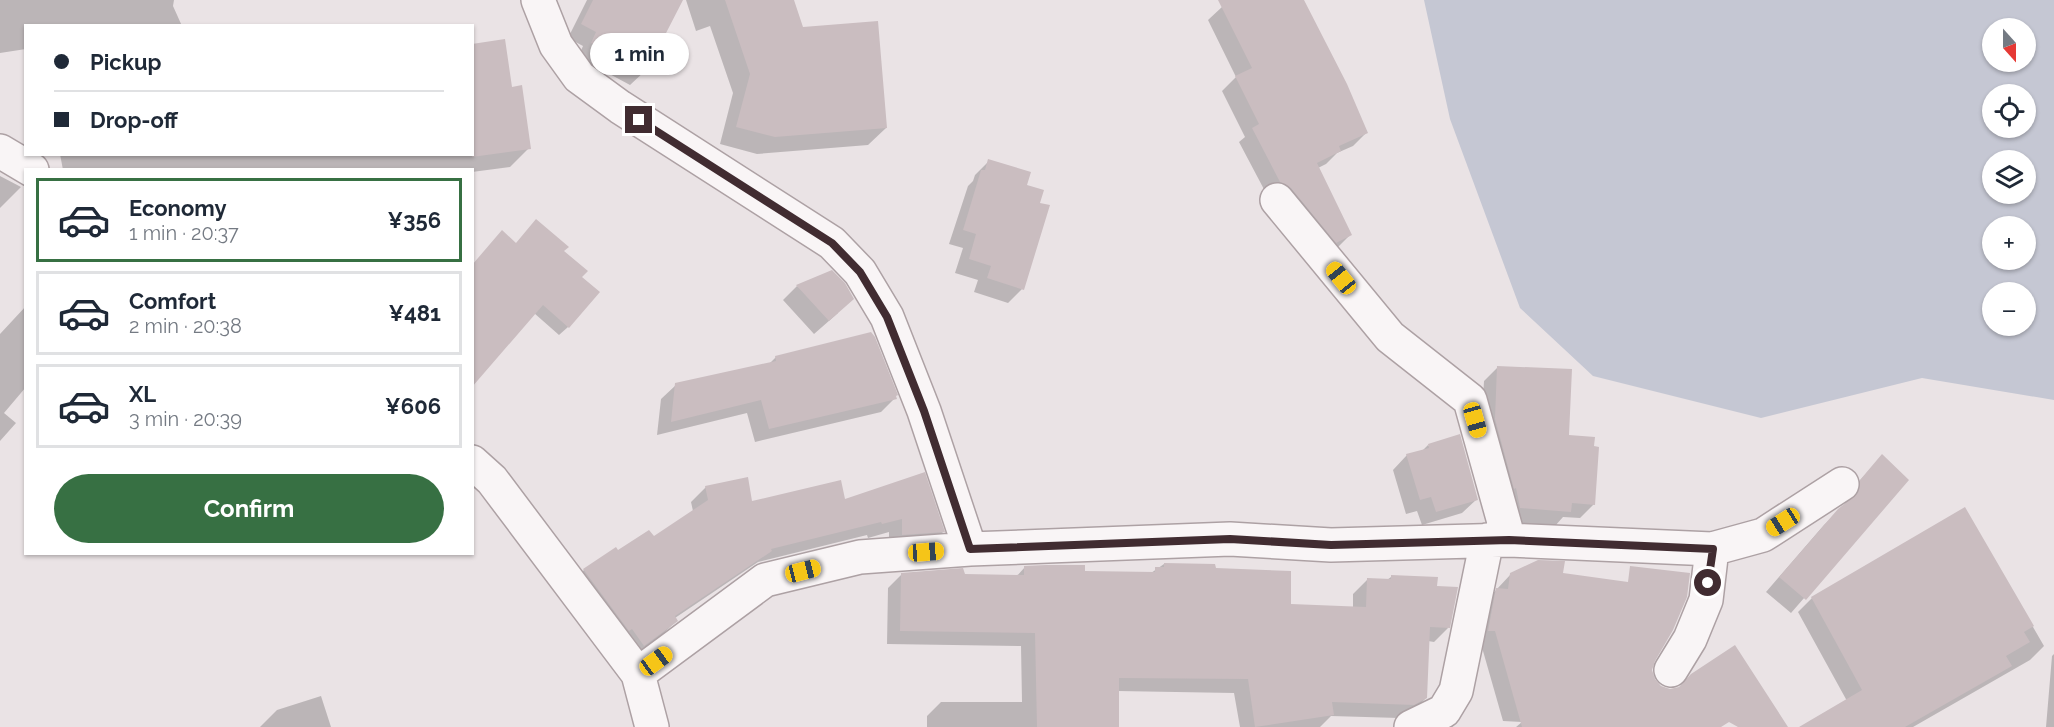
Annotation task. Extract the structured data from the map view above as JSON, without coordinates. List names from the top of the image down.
{
  "north": "bottom",
  "page": {
    "map_buttons": ["+", "−"],
    "banner": ["Pickup", "Drop-off"],
    "bubble": "1 min",
    "list": [
      {
        "name": "Economy",
        "note": "1 min · 20:37",
        "value": "¥356"
      },
      {
        "name": "Comfort",
        "note": "2 min · 20:38",
        "value": "¥481"
      },
      {
        "name": "XL",
        "note": "3 min · 20:39",
        "value": "¥606"
      }
    ],
    "buttons": "Confirm"
  }
}
